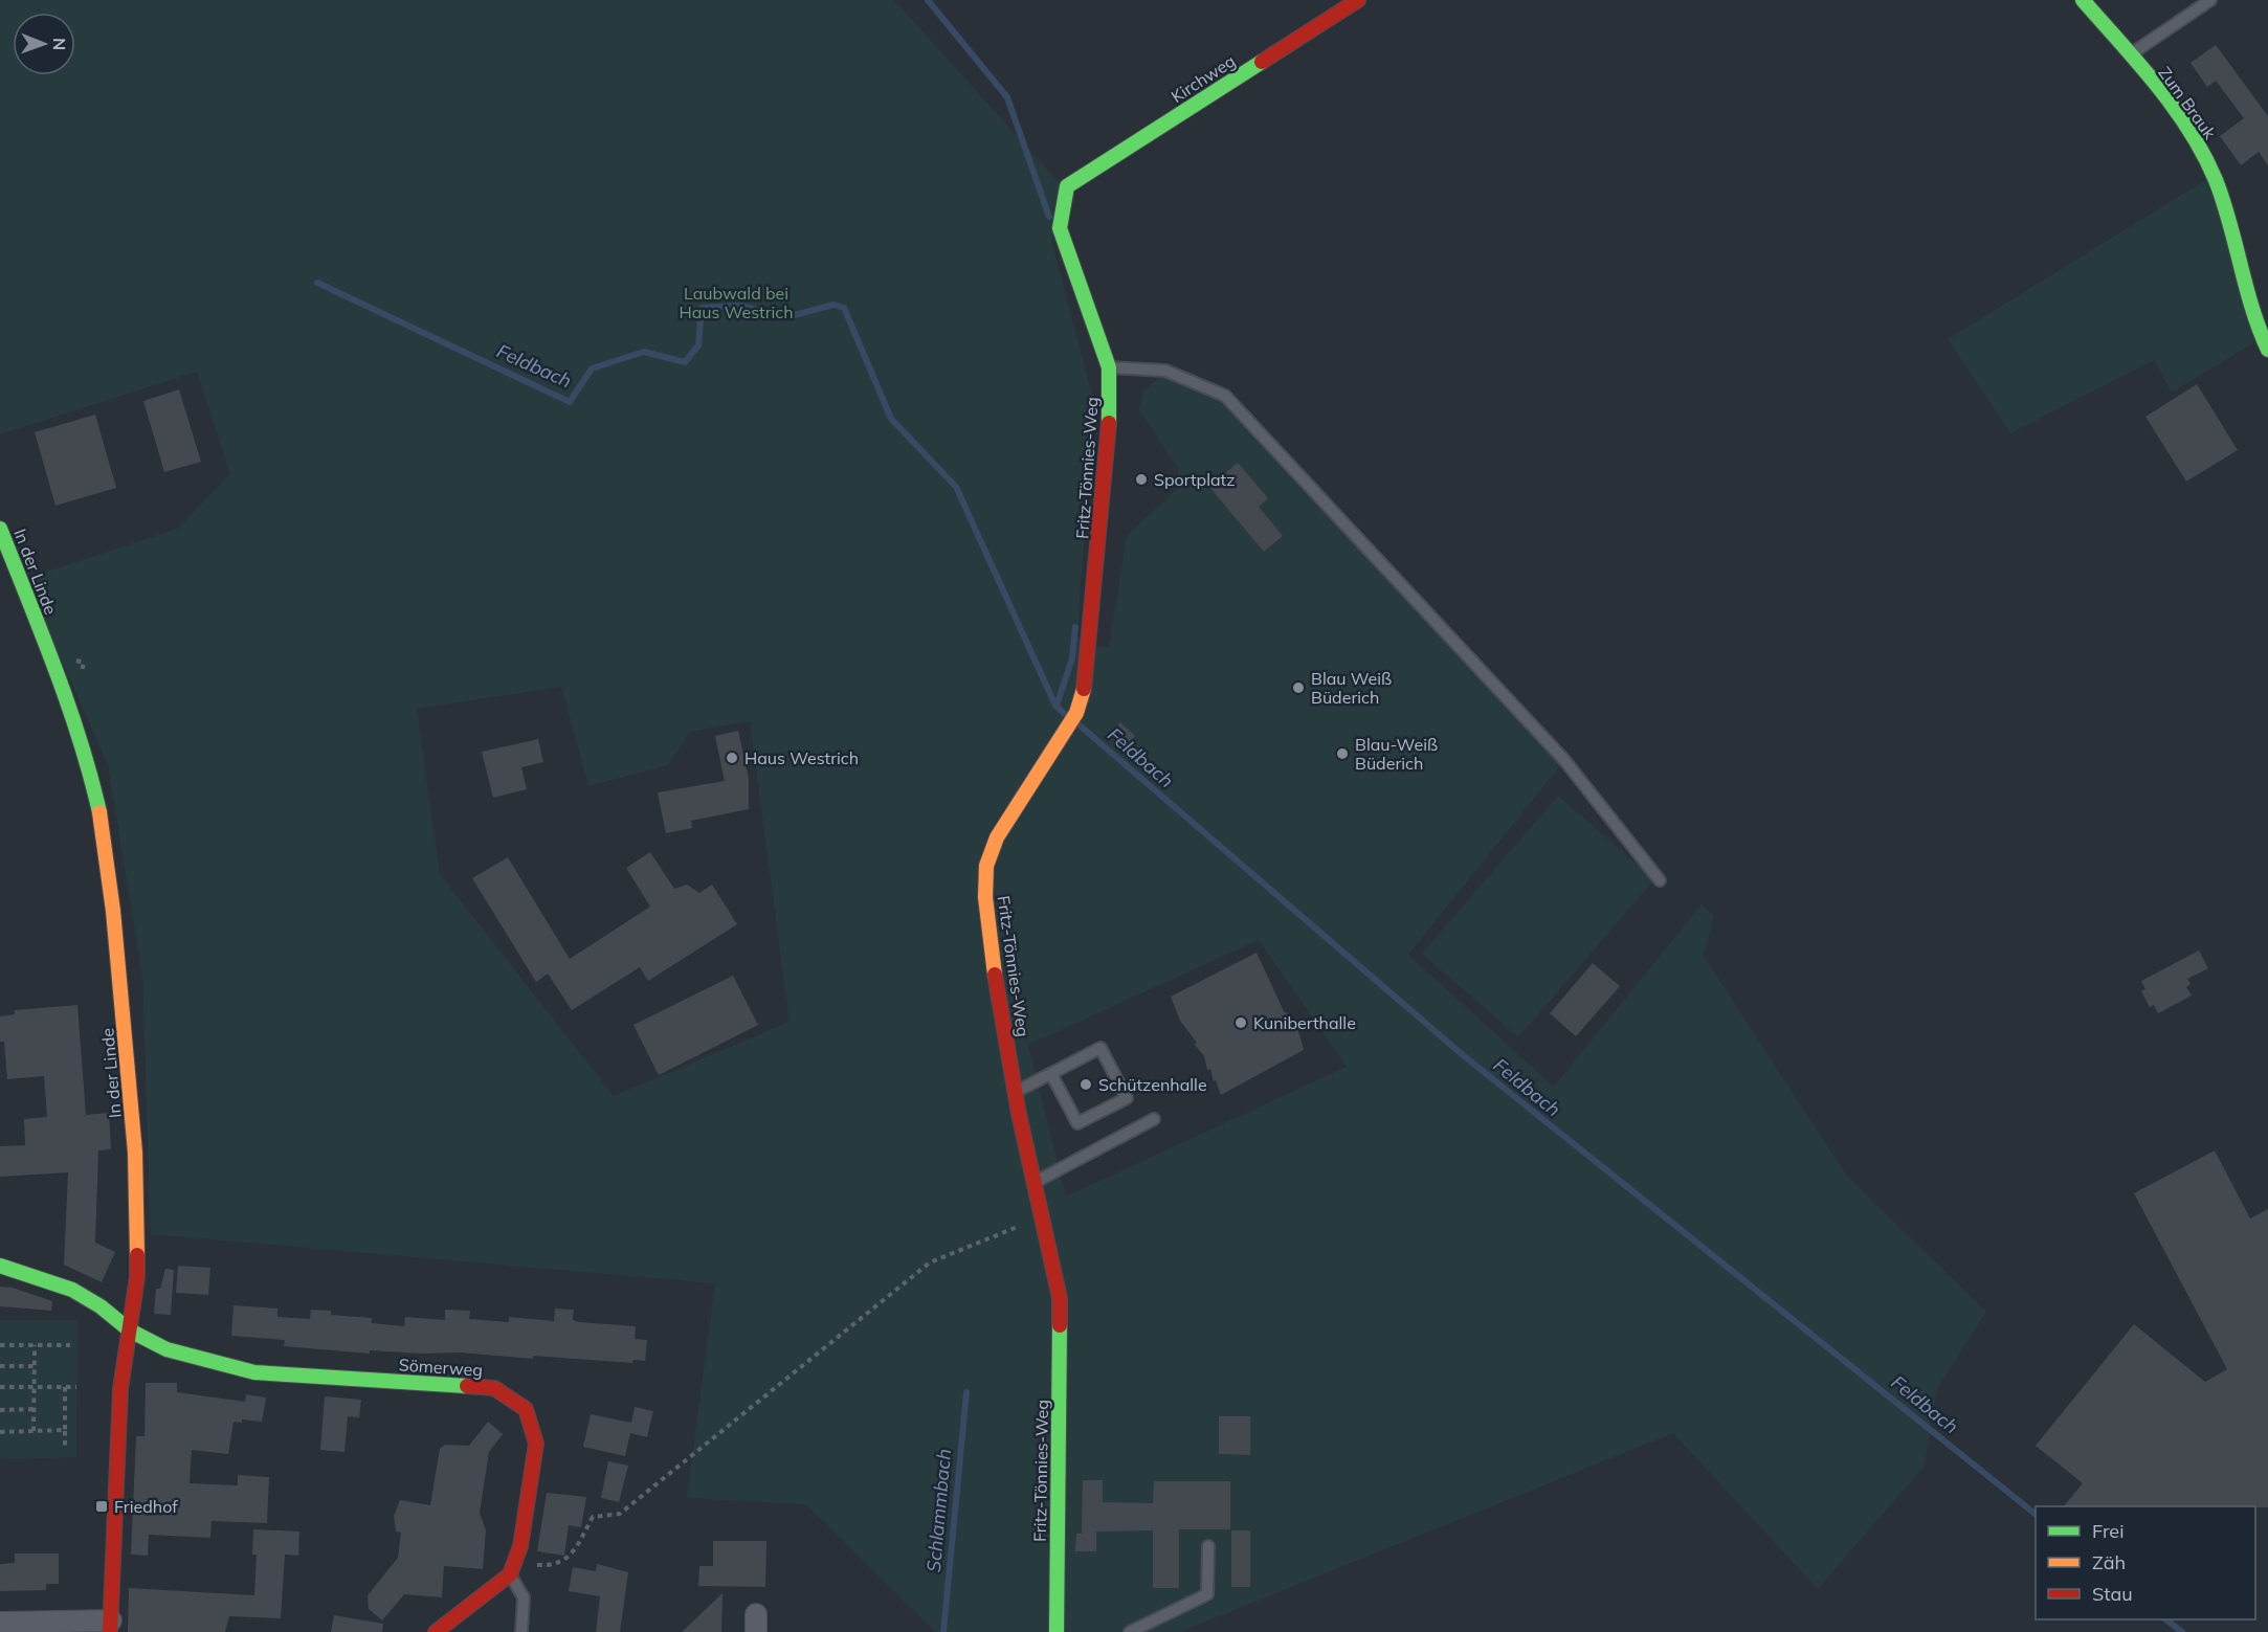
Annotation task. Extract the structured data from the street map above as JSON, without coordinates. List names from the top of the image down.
{
  "streets": {
    "street": [
      "Kirchweg",
      "Zum Brauk",
      "Fritz-Tönnies-Weg",
      "In der Linde",
      "Sömerweg"
    ]
  },
  "crossings": [
    ["Kirchweg", "Fritz-Tönnies-Weg"],
    ["In der Linde", "Sömerweg"]
  ],
  "water": ["Feldbach", "Schlammbach"],
  "parks": ["Laubwald bei Haus Westrich"],
  "places": {
    "other": [
      "Sportplatz",
      "Blau Weiß Büderich",
      "Blau-Weiß Büderich",
      "Haus Westrich",
      "Kuniberthalle",
      "Schützenhalle"
    ],
    "transit": ["Friedhof"]
  },
  "legend": ["Frei", "Zäh", "Stau"],
  "north": "right"
}
